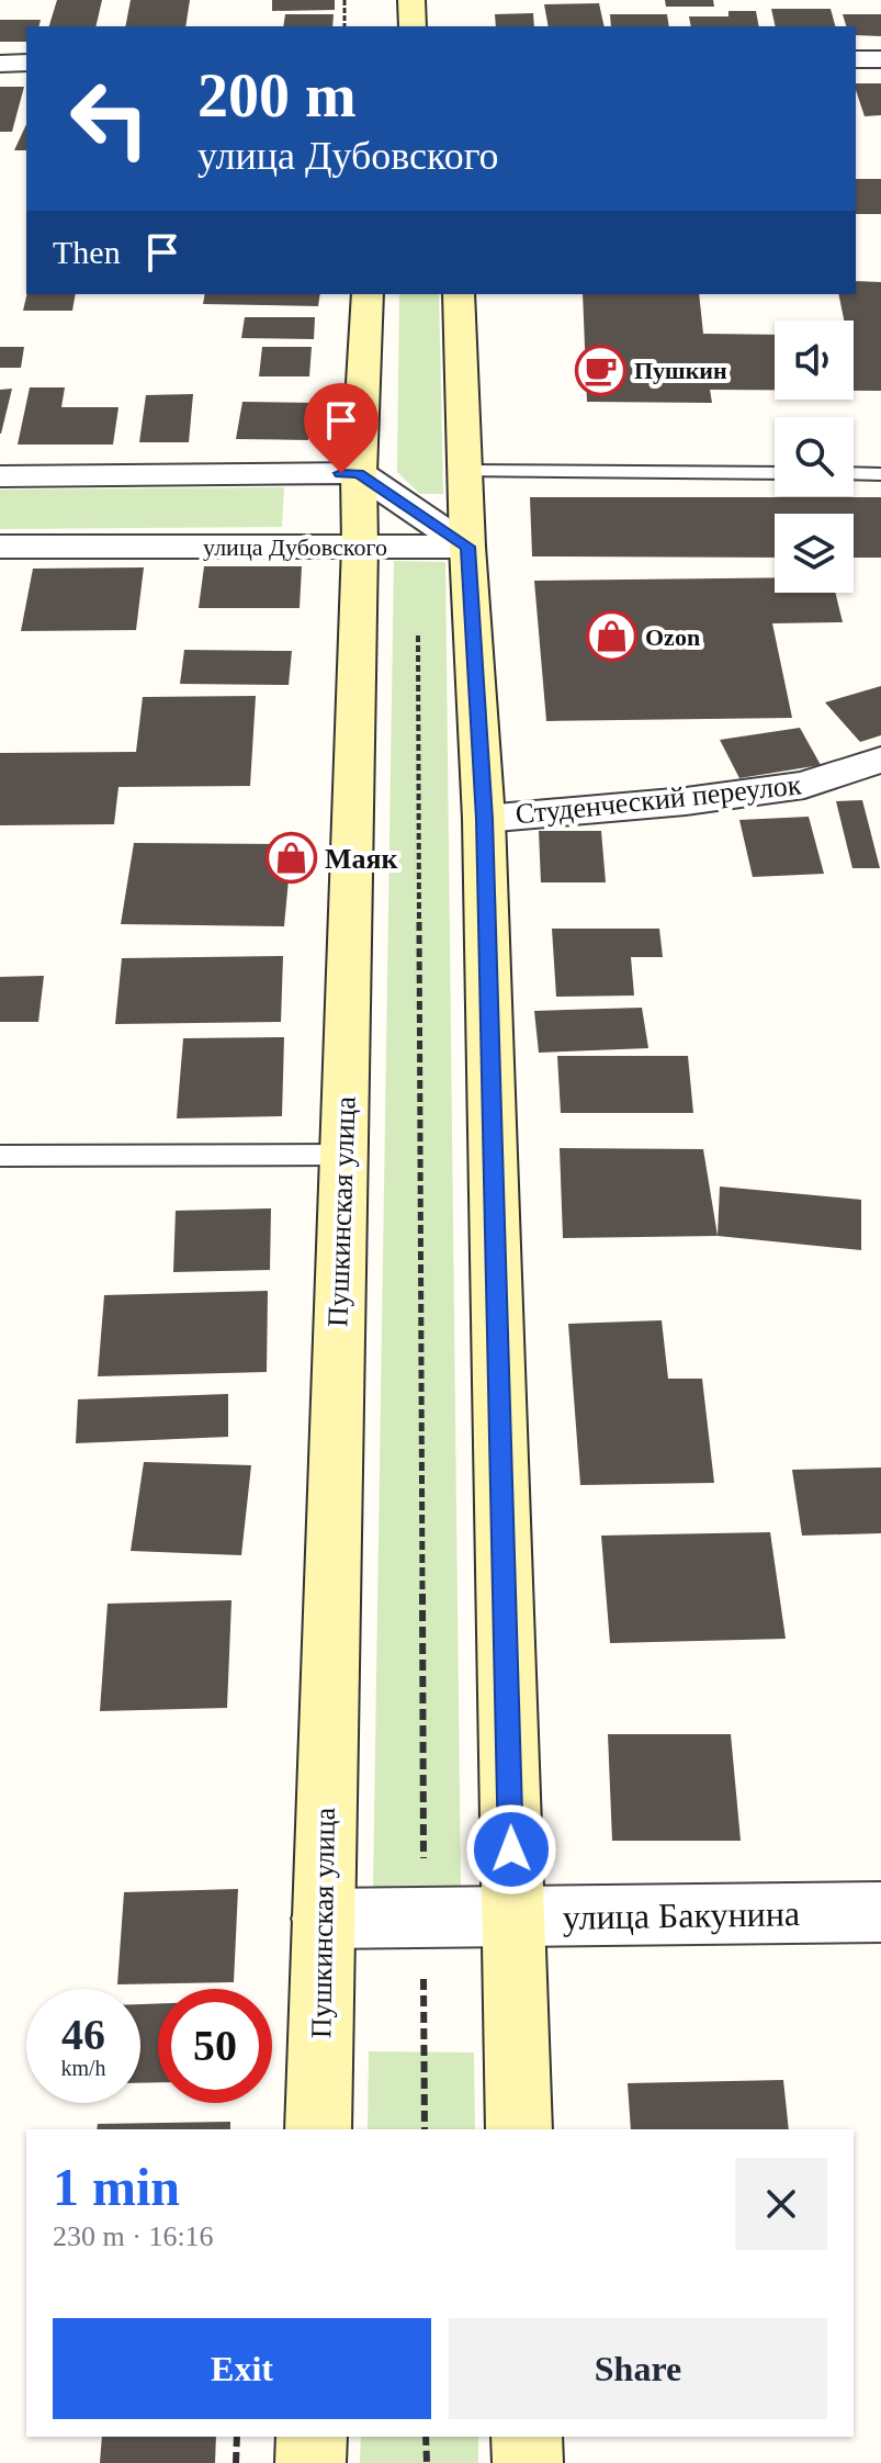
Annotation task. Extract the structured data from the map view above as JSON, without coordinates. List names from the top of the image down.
{
  "streets": {
    "main road": ["Пушкинская улица"],
    "street": ["улица Дубовского", "Студенческий переулок", "улица Бакунина"]
  },
  "crossings": [
    ["улица Дубовского", "Пушкинская улица"],
    ["Пушкинская улица", "улица Бакунина"]
  ],
  "places": {
    "cafe": ["Пушкин"],
    "shop": ["Ozon", "Маяк"]
  },
  "page": {
    "turn": ["200 m", "улица Дубовского"],
    "then": "Then",
    "speed": "46 km/h",
    "limit": "50",
    "heading": ["1 min", "230 m · 16:16"],
    "buttons": ["Exit", "Share"]
  }
}
